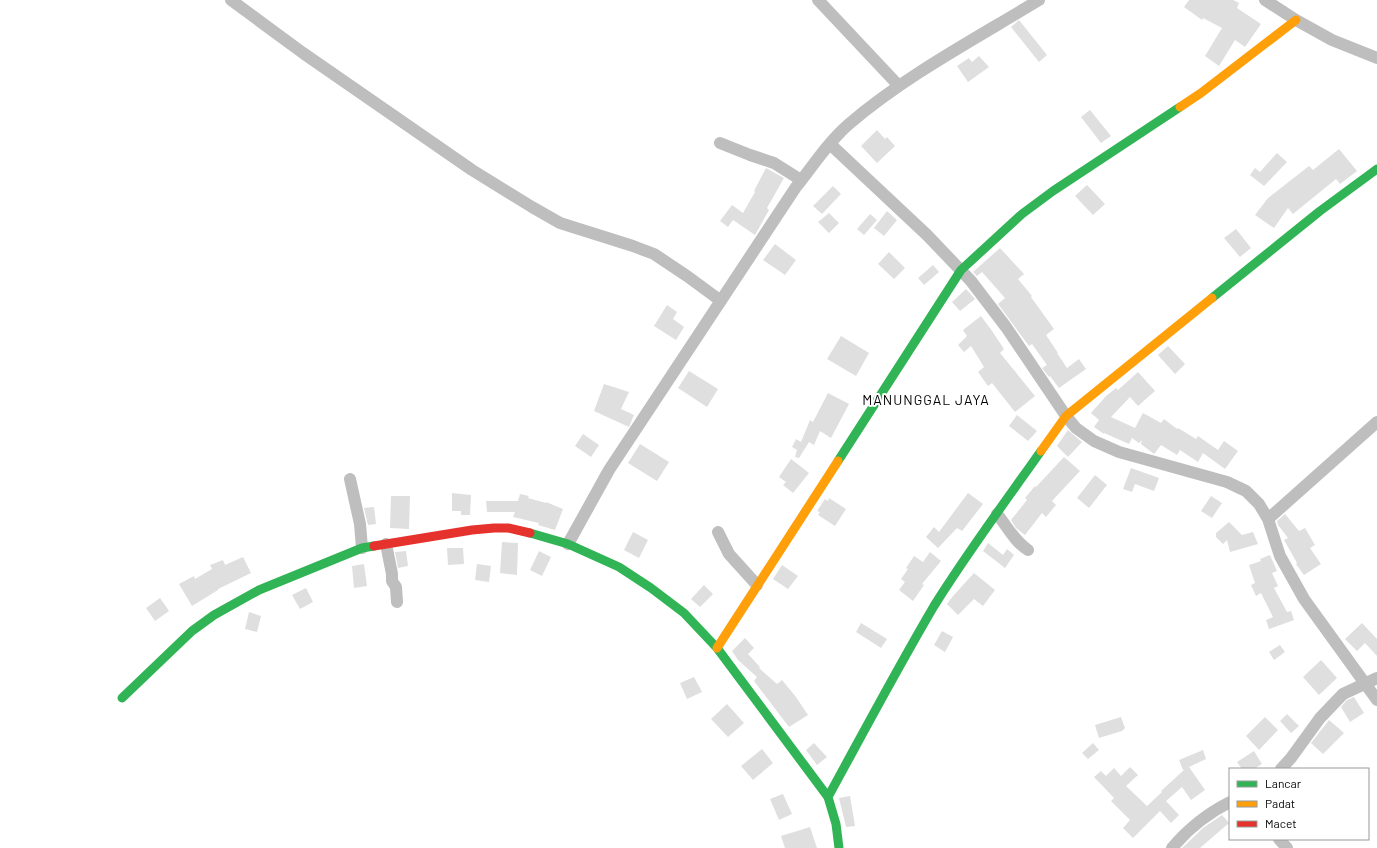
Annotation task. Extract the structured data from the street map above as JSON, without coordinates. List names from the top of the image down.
{
  "districts": ["MANUNGGAL JAYA"],
  "legend": ["Lancar", "Padat", "Macet"]
}
